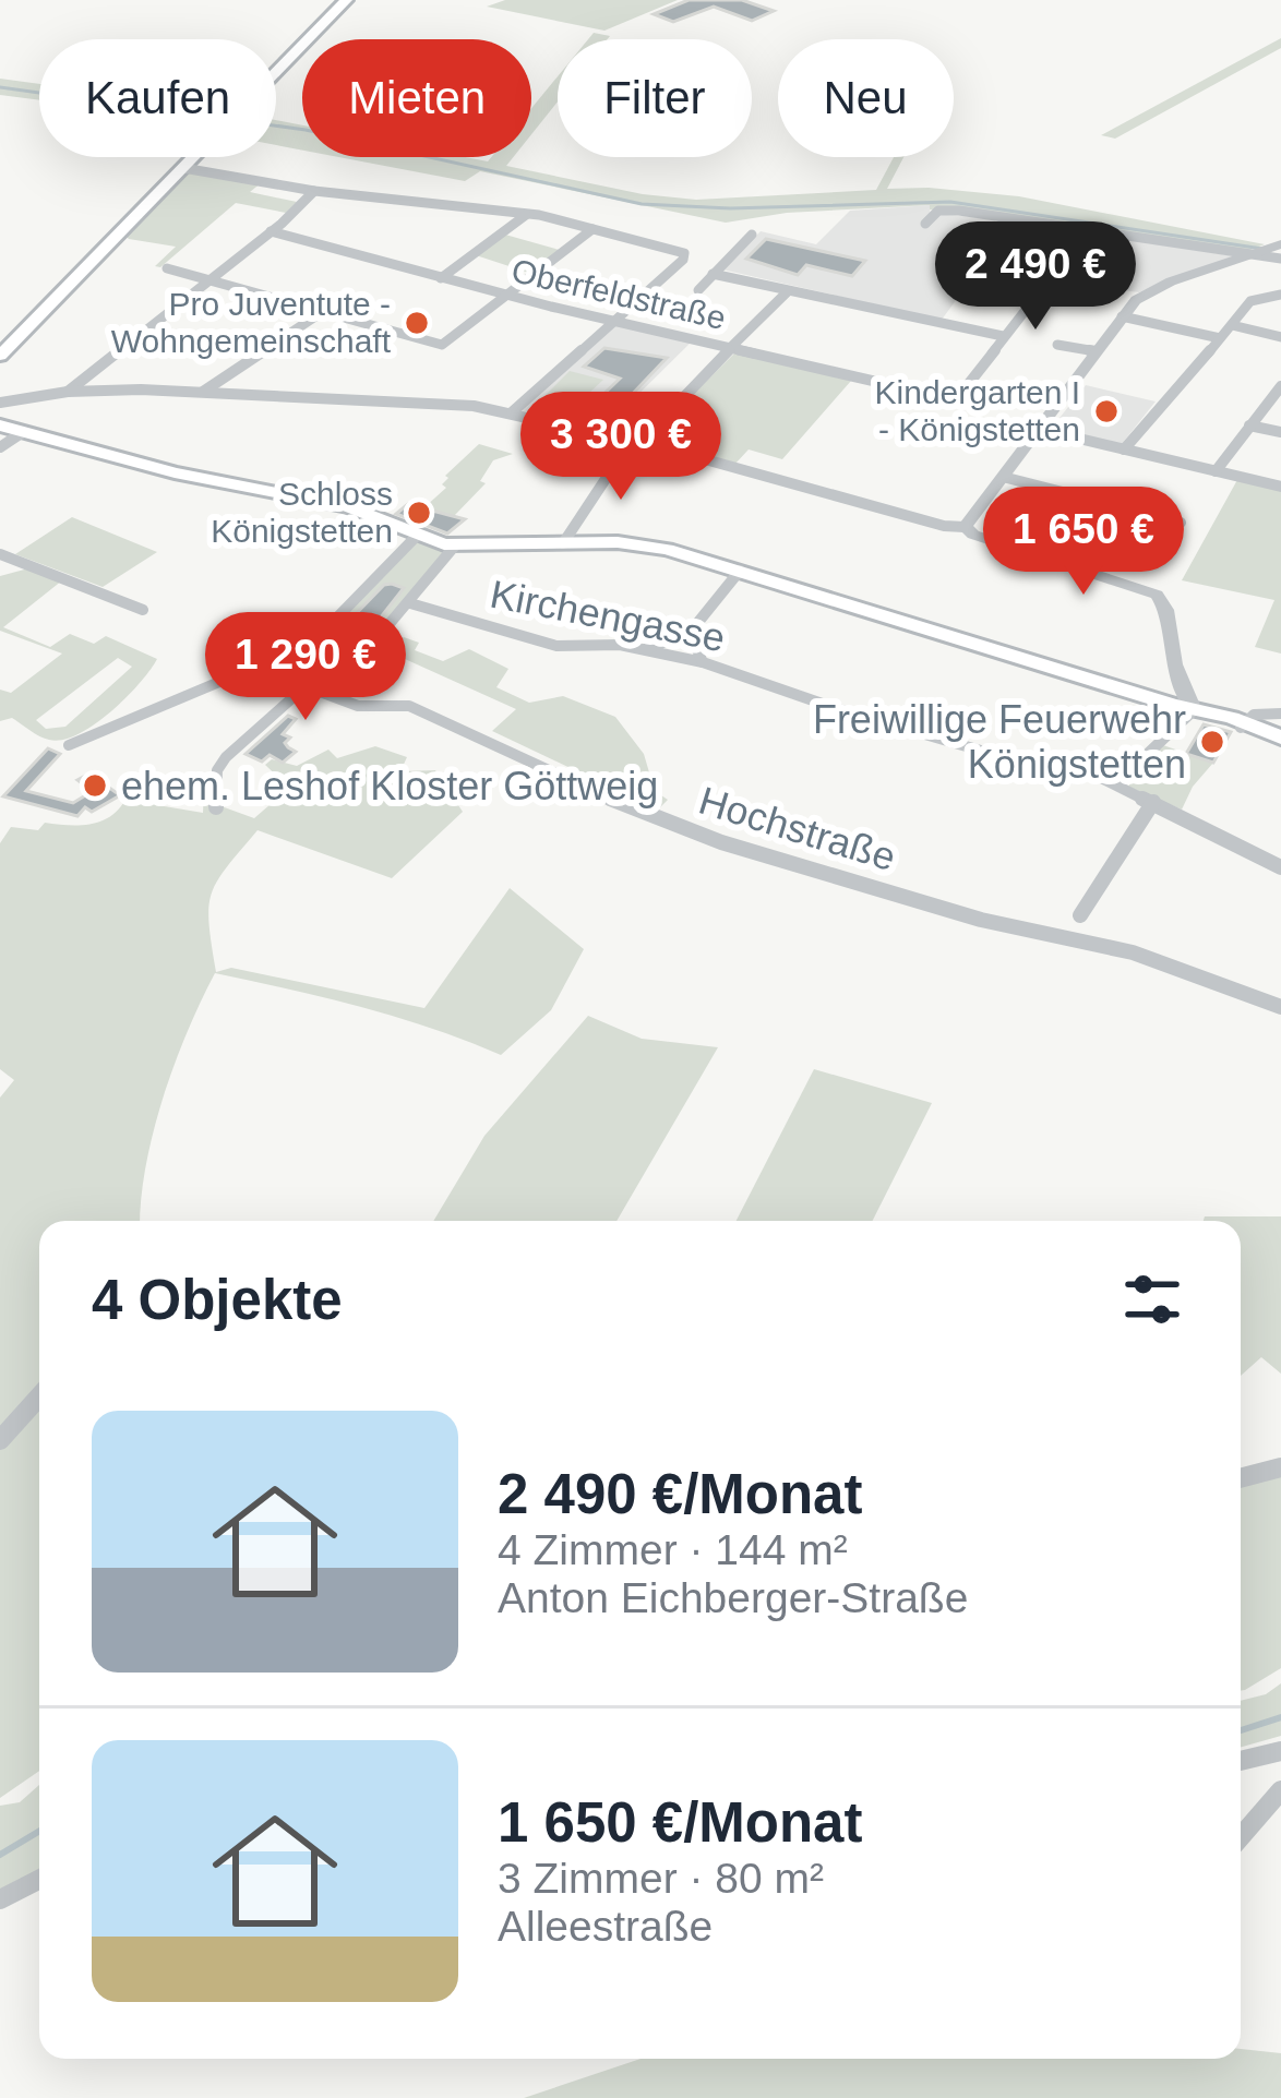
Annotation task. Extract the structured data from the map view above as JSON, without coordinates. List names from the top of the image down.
{
  "streets": {
    "street": ["Oberfeldstraße", "Kirchengasse", "Hochstraße"]
  },
  "places": [
    "Pro Juventute - Wohngemeinschaft",
    "Kindergarten I - Königstetten",
    "Schloss Königstetten",
    "Freiwillige Feuerwehr Königstetten",
    "ehem. Leshof Kloster Göttweig"
  ],
  "page": {
    "chip": [
      "Kaufen",
      "Mieten",
      "Filter",
      "Neu"
    ],
    "price": [
      "2 490 €",
      "3 300 €",
      "1 650 €",
      "1 290 €"
    ],
    "heading": "4 Objekte",
    "list": [
      {
        "name": "2 490 €/Monat",
        "note": "4 Zimmer · 144 m² · Anton Eichberger-Straße"
      },
      {
        "name": "1 650 €/Monat",
        "note": "3 Zimmer · 80 m² · Alleestraße"
      }
    ]
  }
}
